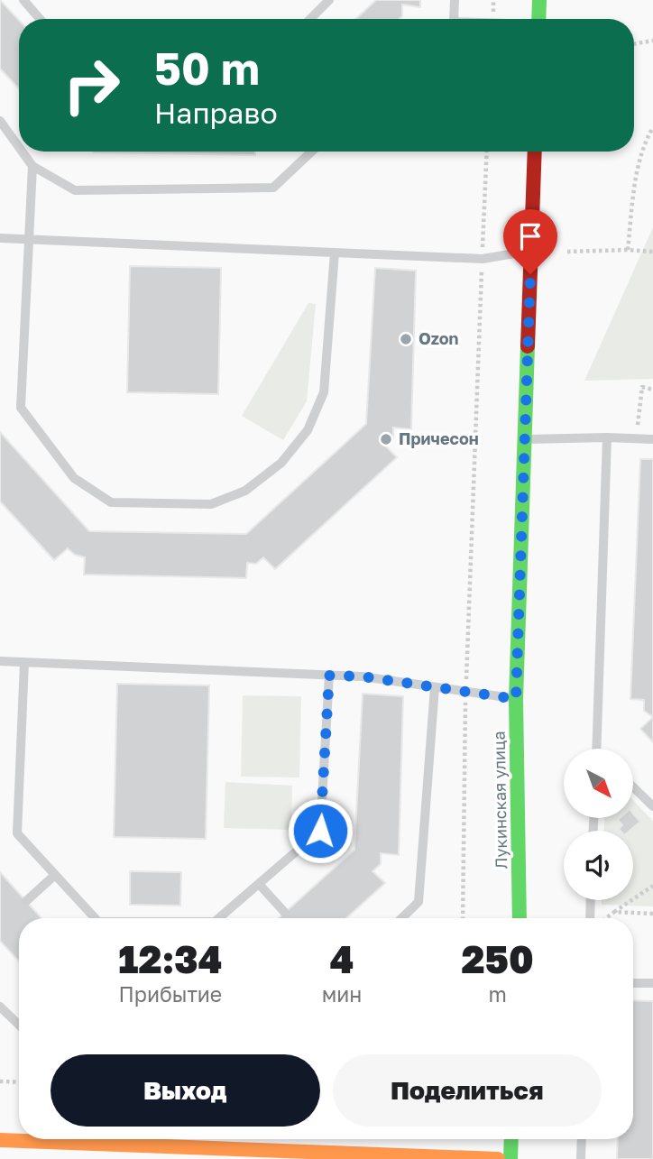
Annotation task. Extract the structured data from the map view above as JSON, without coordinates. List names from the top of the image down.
{
  "streets": {
    "street": ["Лукинская улица"]
  },
  "places": ["Ozon", "Причесон"],
  "north": "bottom right",
  "page": {
    "turn": ["50 m", "Направо"],
    "eta": [
      "12:34",
      "Прибытие",
      "4",
      "мин",
      "250",
      "m"
    ],
    "buttons": ["Выход", "Поделиться"]
  }
}
